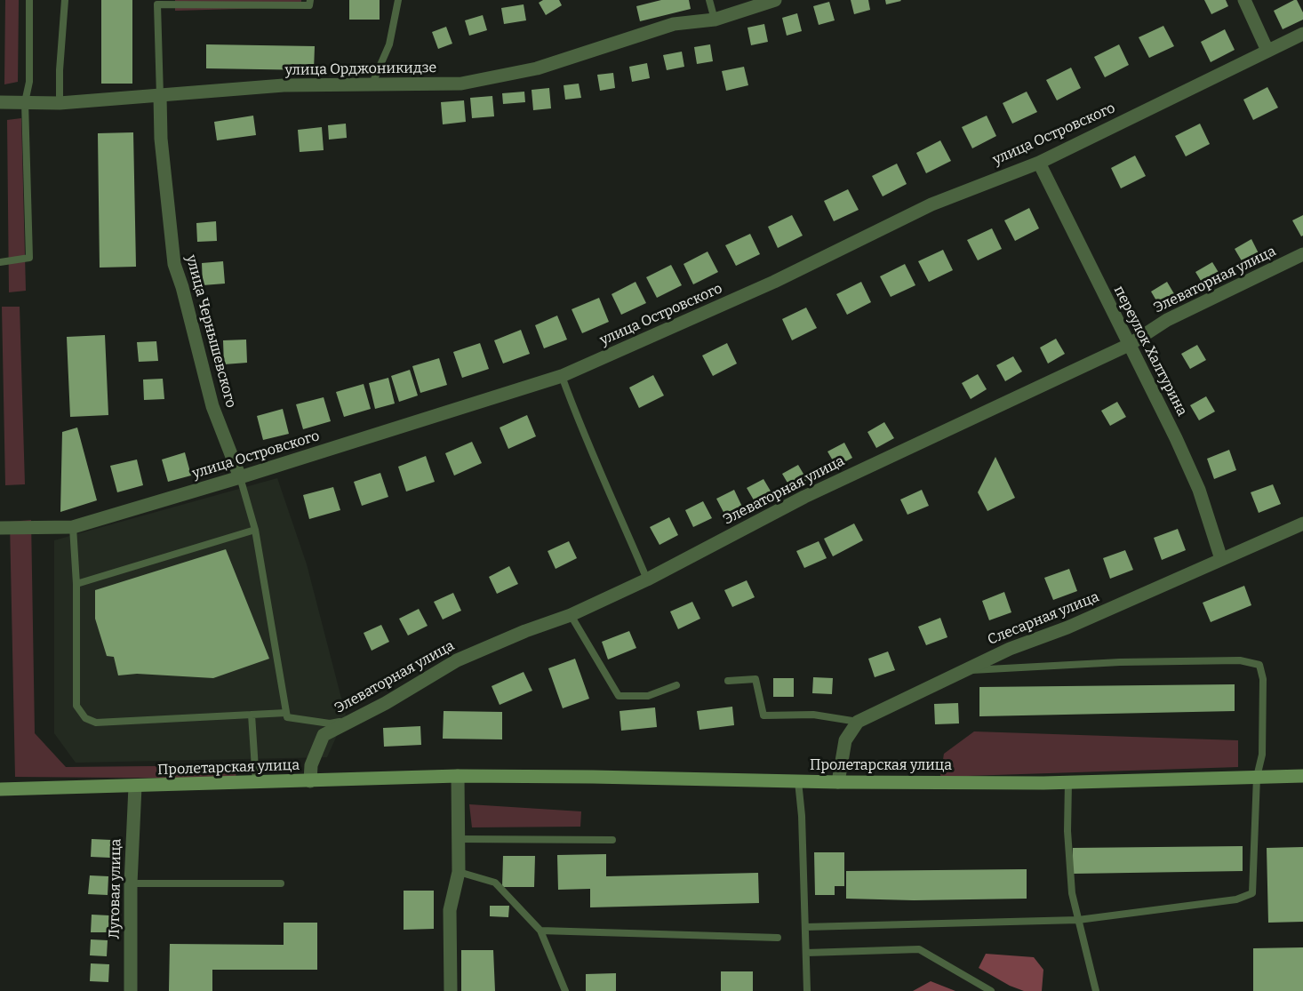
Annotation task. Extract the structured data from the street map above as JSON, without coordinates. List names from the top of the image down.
{
  "streets": {
    "main road": ["Пролетарская улица"],
    "street": [
      "улица Орджоникидзе",
      "улица Островского",
      "Элеваторная улица",
      "улица Чернышевского",
      "переулок Халтурина",
      "Слесарная улица",
      "Луговая улица"
    ]
  },
  "crossings": [
    ["улица Орджоникидзе", "улица Чернышевского"],
    ["улица Островского", "улица Чернышевского"],
    ["улица Островского", "переулок Халтурина"],
    ["Элеваторная улица", "переулок Халтурина"],
    ["Элеваторная улица", "Пролетарская улица"],
    ["переулок Халтурина", "Слесарная улица"],
    ["Пролетарская улица", "Луговая улица"]
  ]
}
